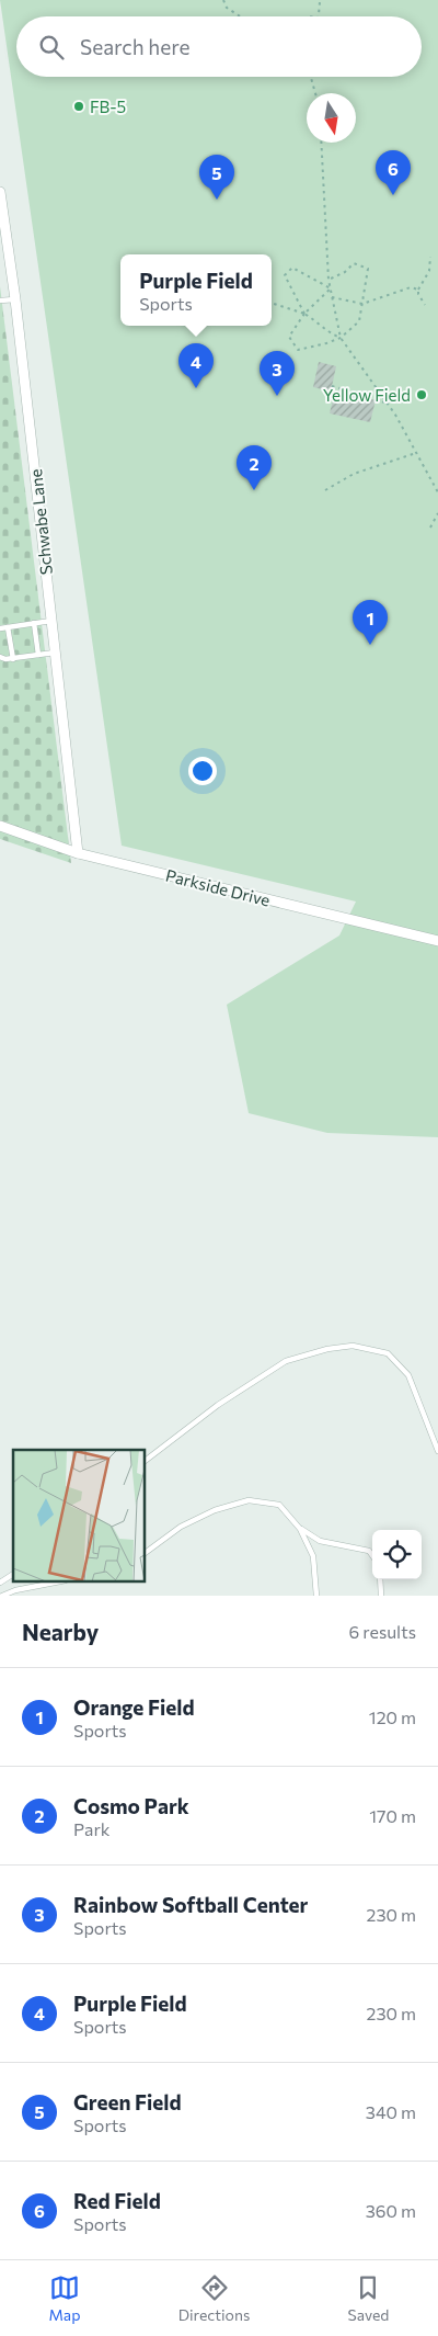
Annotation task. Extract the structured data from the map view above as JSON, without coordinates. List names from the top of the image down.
{
  "streets": {
    "street": ["Schwabe Lane", "Parkside Drive"]
  },
  "crossings": [
    ["Schwabe Lane", "Parkside Drive"]
  ],
  "places": ["FB-5", "Yellow Field"],
  "north": "bottom",
  "page": {
    "search": "Search here",
    "pins": [
      "6",
      "5",
      "4",
      "3",
      "2",
      "1"
    ],
    "popup": ["Purple Field", "Sports"],
    "heading": ["Nearby", "6 results"],
    "list": [
      {
        "mark": "1",
        "name": "Orange Field",
        "note": "Sports",
        "value": "120 m"
      },
      {
        "mark": "2",
        "name": "Cosmo Park",
        "note": "Park",
        "value": "170 m"
      },
      {
        "mark": "3",
        "name": "Rainbow Softball Center",
        "note": "Sports",
        "value": "230 m"
      },
      {
        "mark": "4",
        "name": "Purple Field",
        "note": "Sports",
        "value": "230 m"
      },
      {
        "mark": "5",
        "name": "Green Field",
        "note": "Sports",
        "value": "340 m"
      },
      {
        "mark": "6",
        "name": "Red Field",
        "note": "Sports",
        "value": "360 m"
      }
    ],
    "nav": ["Map", "Directions", "Saved"]
  }
}
